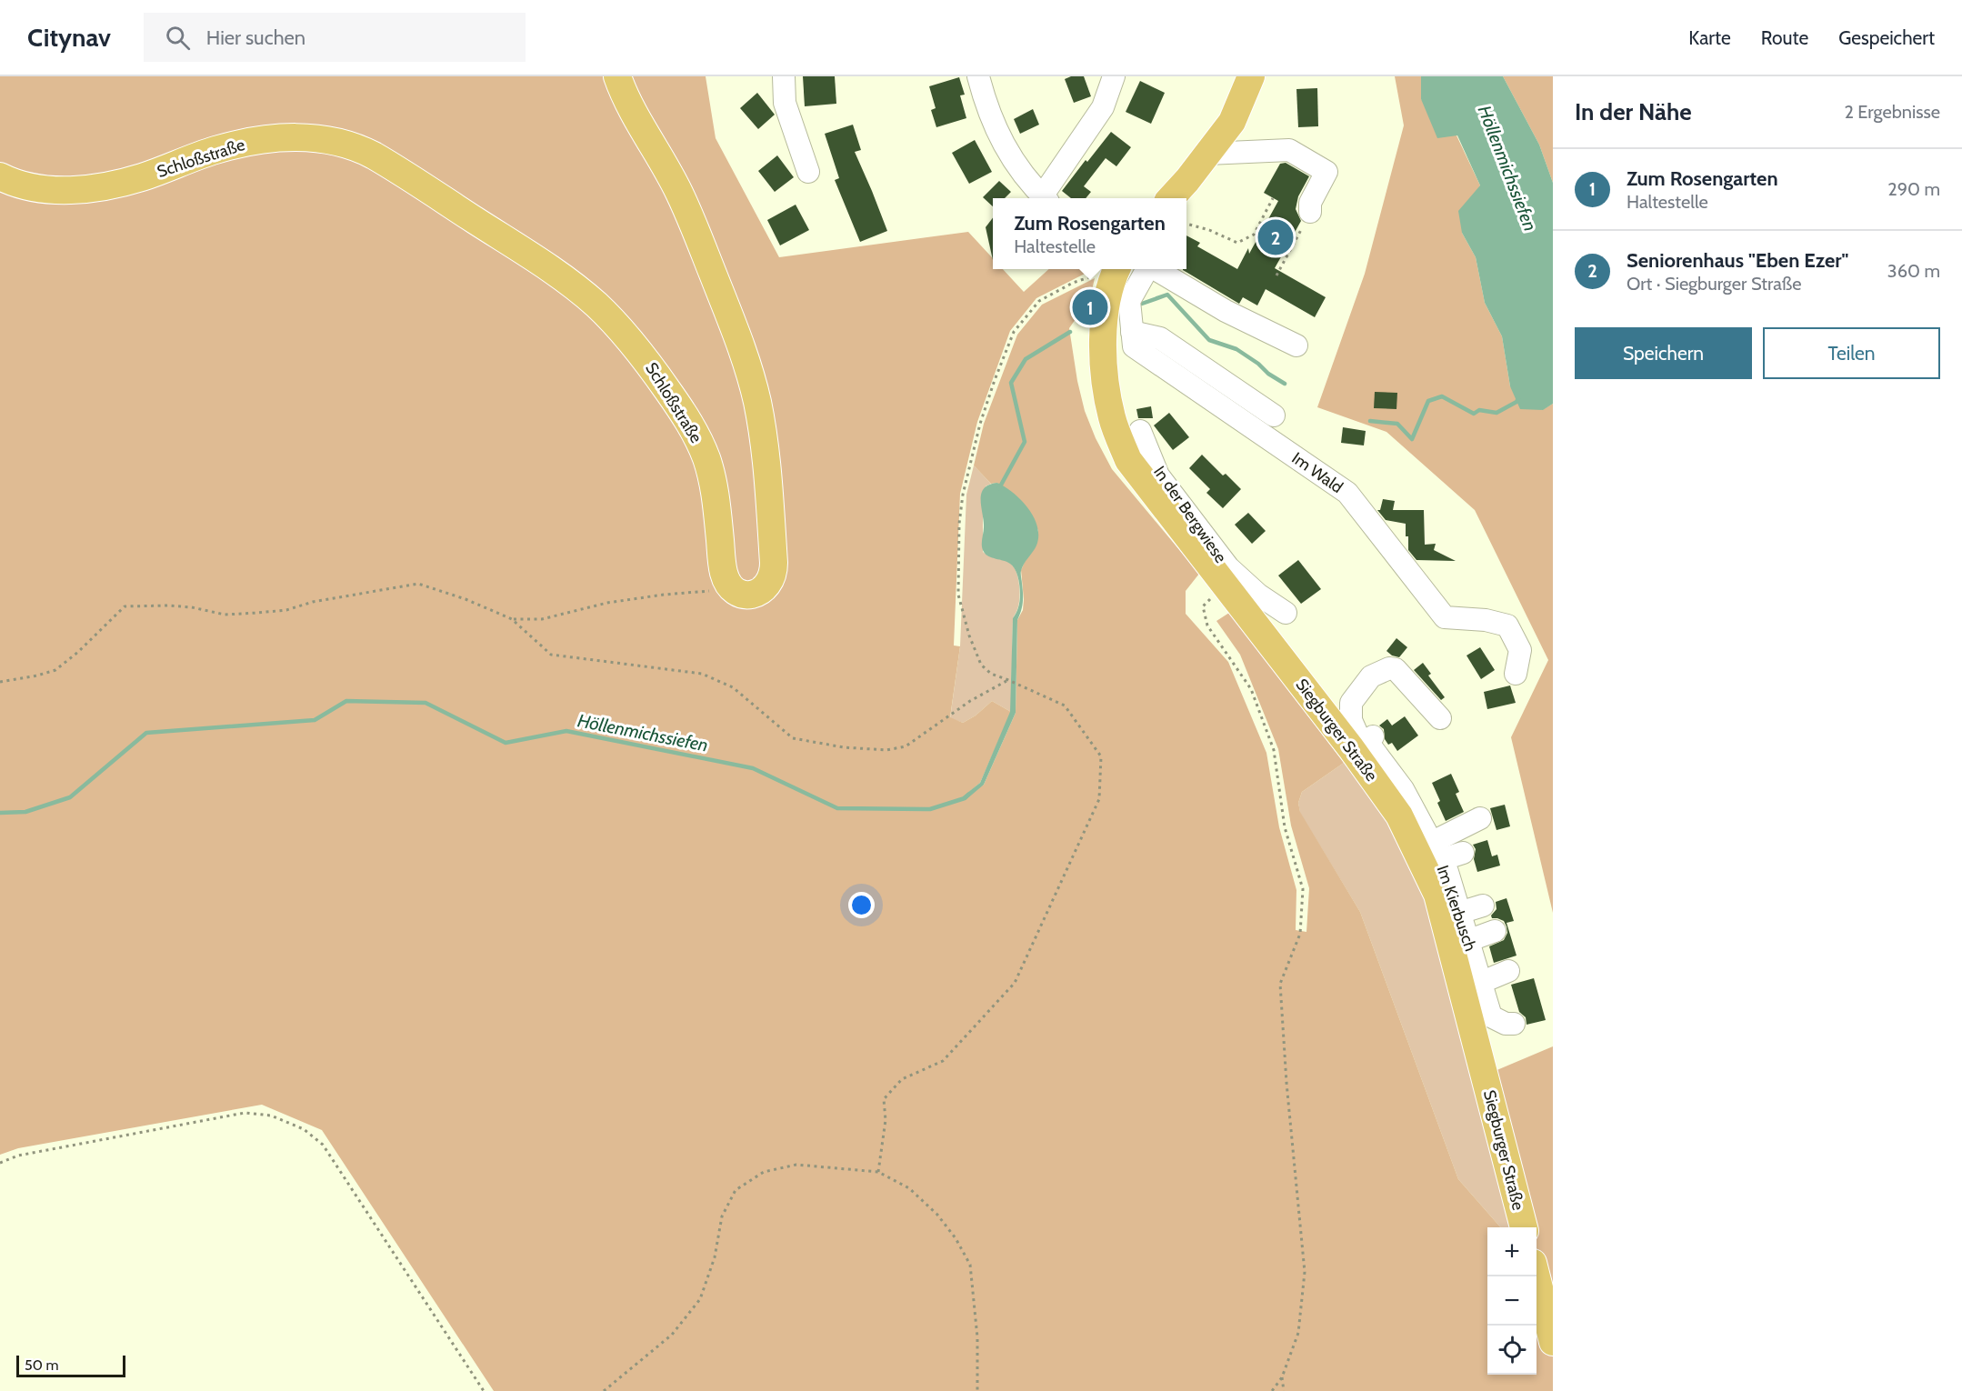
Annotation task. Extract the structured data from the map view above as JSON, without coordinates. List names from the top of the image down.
{
  "streets": {
    "main road": ["Schloßstraße", "Siegburger Straße"],
    "street": ["Im Wald", "In der Bergwiese", "Im Kierbusch"]
  },
  "crossings": [
    ["In der Bergwiese", "Siegburger Straße"],
    ["Siegburger Straße", "Im Kierbusch"]
  ],
  "water": ["Höllenmichssiefen"],
  "scale_bar": "50 m",
  "page": {
    "header": "Citynav",
    "search": "Hier suchen",
    "nav": ["Karte", "Route", "Gespeichert"],
    "heading": ["In der Nähe", "2 Ergebnisse"],
    "list": [
      {
        "mark": "1",
        "name": "Zum Rosengarten",
        "note": "Haltestelle",
        "value": "290 m"
      },
      {
        "mark": "2",
        "name": "Seniorenhaus \"Eben Ezer\"",
        "note": "Ort · Siegburger Straße",
        "value": "360 m"
      }
    ],
    "popup": ["Zum Rosengarten", "Haltestelle"],
    "pins": ["2", "1"],
    "buttons": ["Speichern", "Teilen"],
    "map_buttons": ["+", "−"],
    "scale": "50 m"
  }
}
